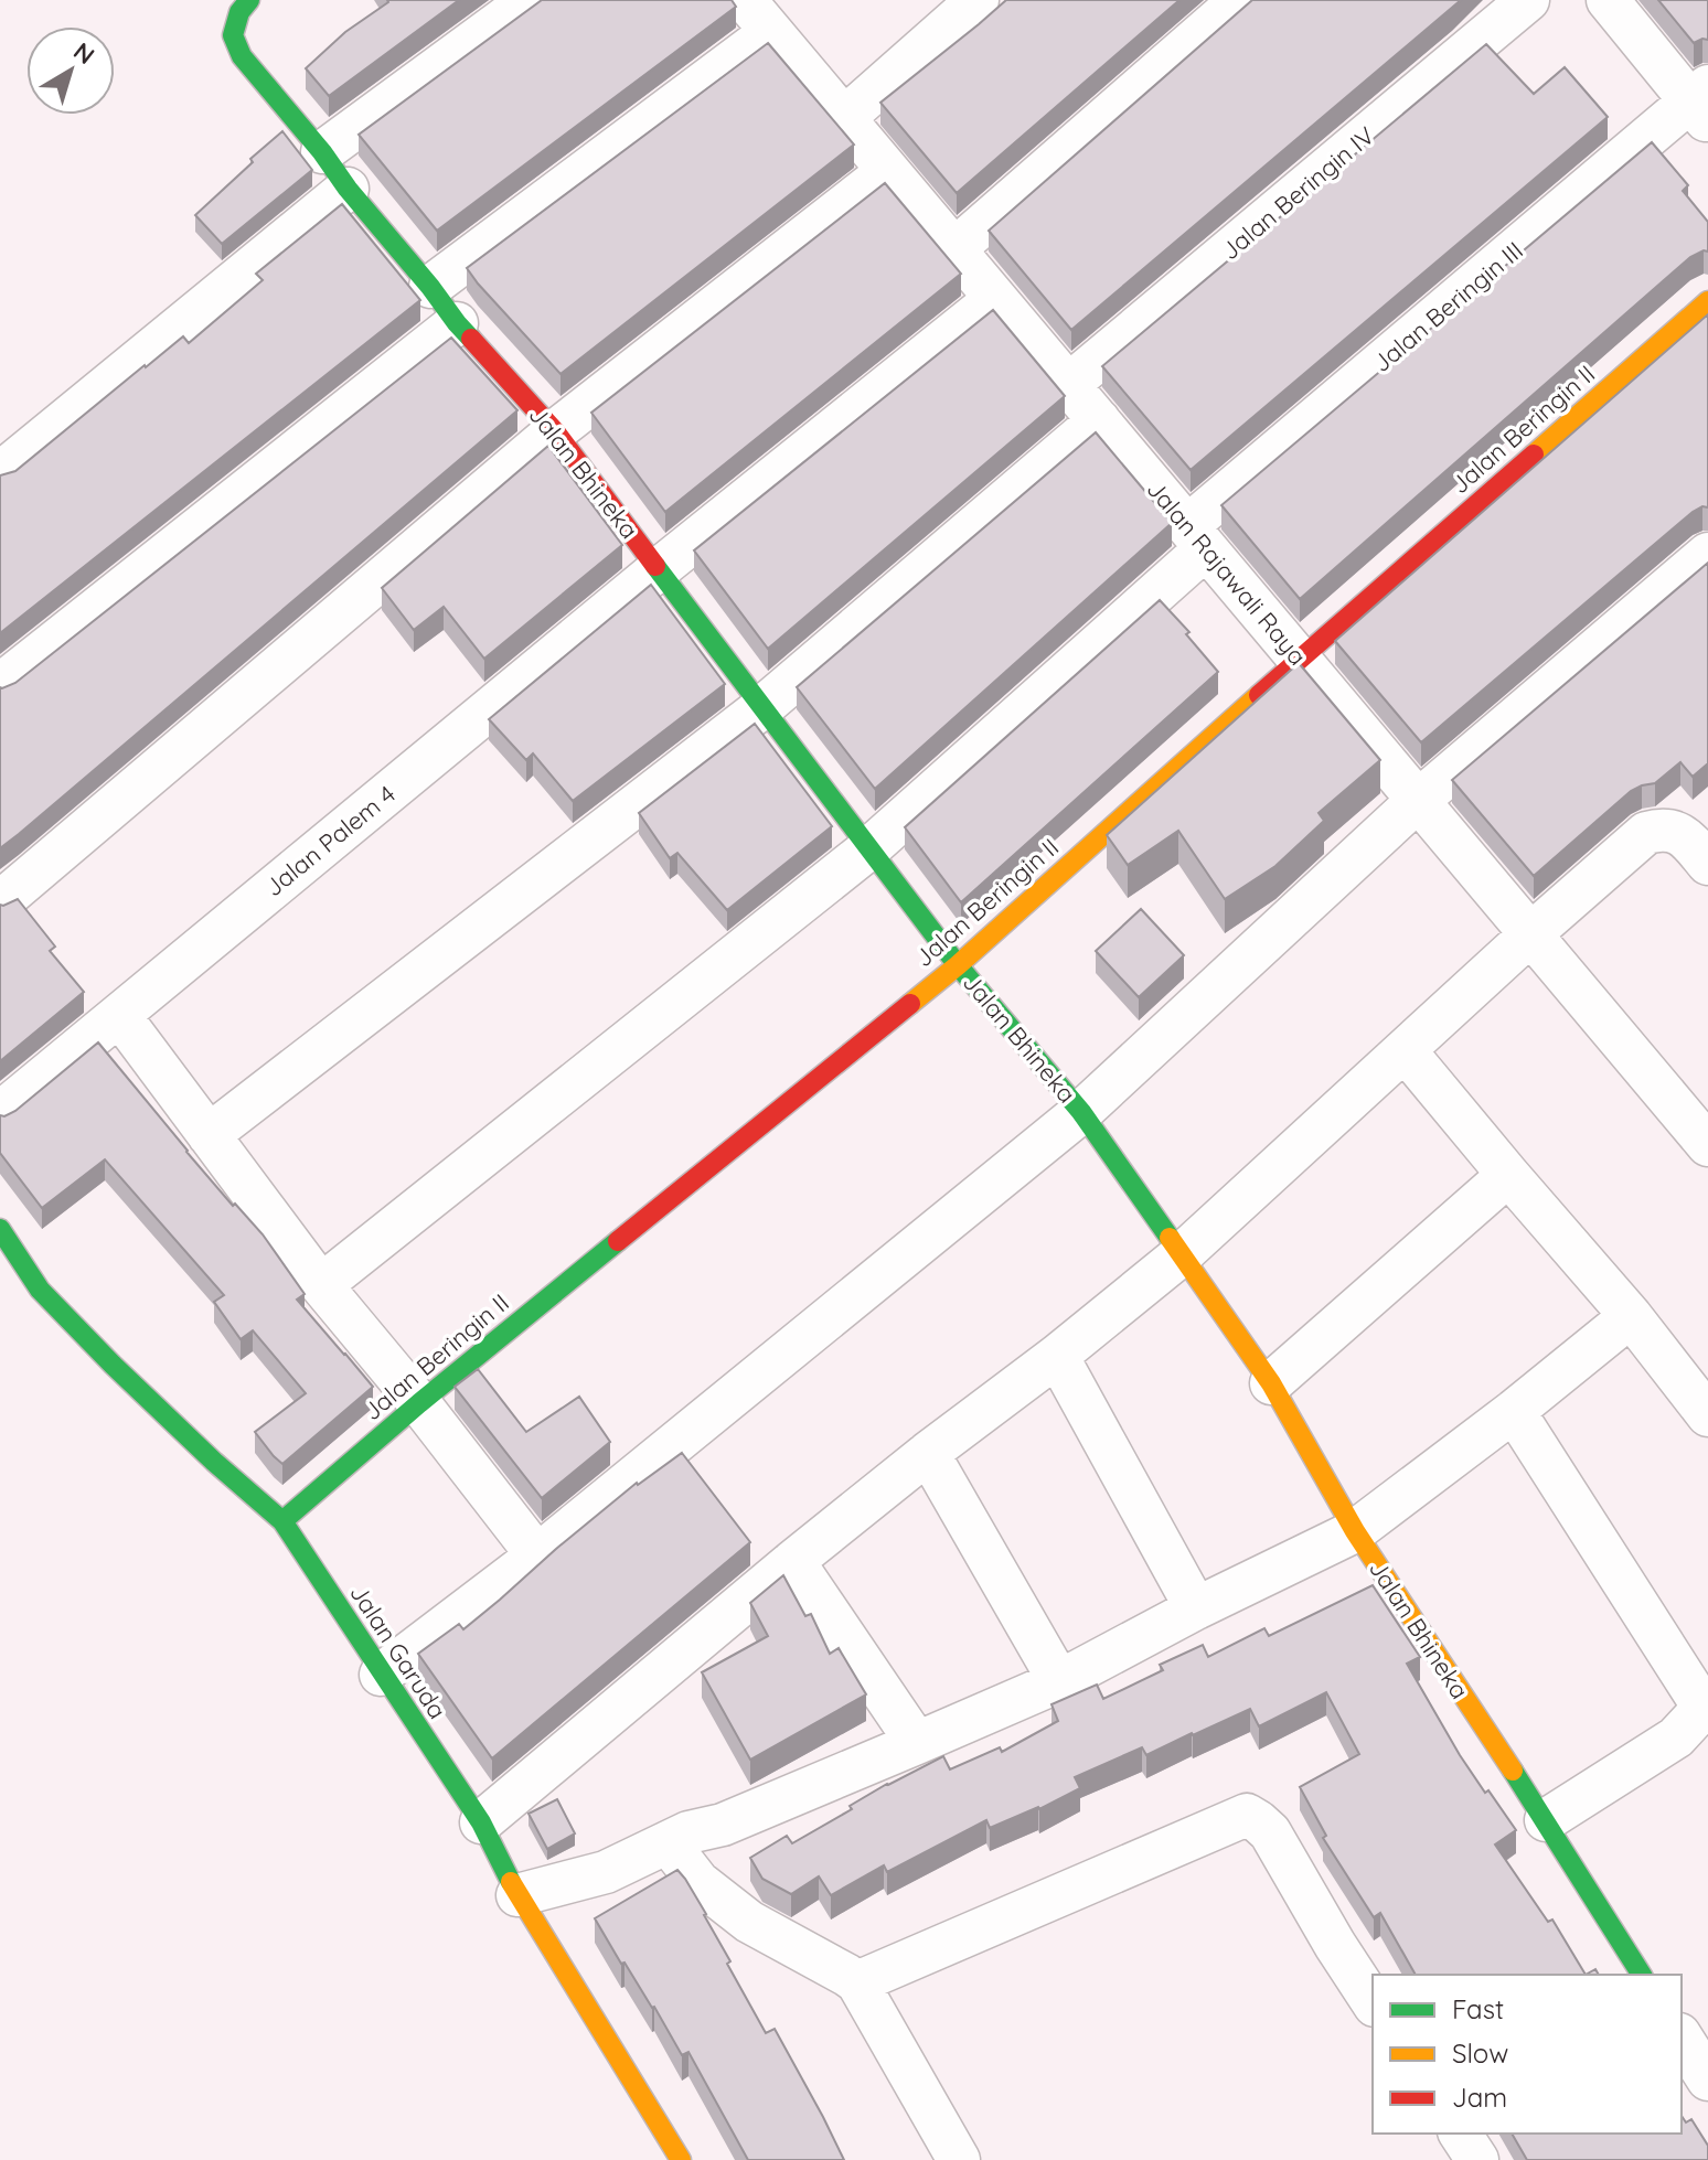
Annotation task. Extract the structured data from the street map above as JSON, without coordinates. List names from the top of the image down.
{
  "streets": {
    "street": [
      "Jalan Beringin IV",
      "Jalan Beringin III",
      "Jalan Beringin II",
      "Jalan Bhineka",
      "Jalan Rajawali Raya",
      "Jalan Palem 4",
      "Jalan Garuda"
    ]
  },
  "crossings": [
    ["Jalan Beringin IV", "Jalan Rajawali Raya"],
    ["Jalan Beringin III", "Jalan Bhineka"],
    ["Jalan Beringin III", "Jalan Rajawali Raya"],
    ["Jalan Beringin II", "Jalan Bhineka"],
    ["Jalan Beringin II", "Jalan Rajawali Raya"],
    ["Jalan Beringin II", "Jalan Garuda"],
    ["Jalan Bhineka", "Jalan Palem 4"],
    ["Jalan Rajawali Raya", "Jalan Palem 4"]
  ],
  "legend": ["Fast", "Slow", "Jam"],
  "north": "top right"
}
